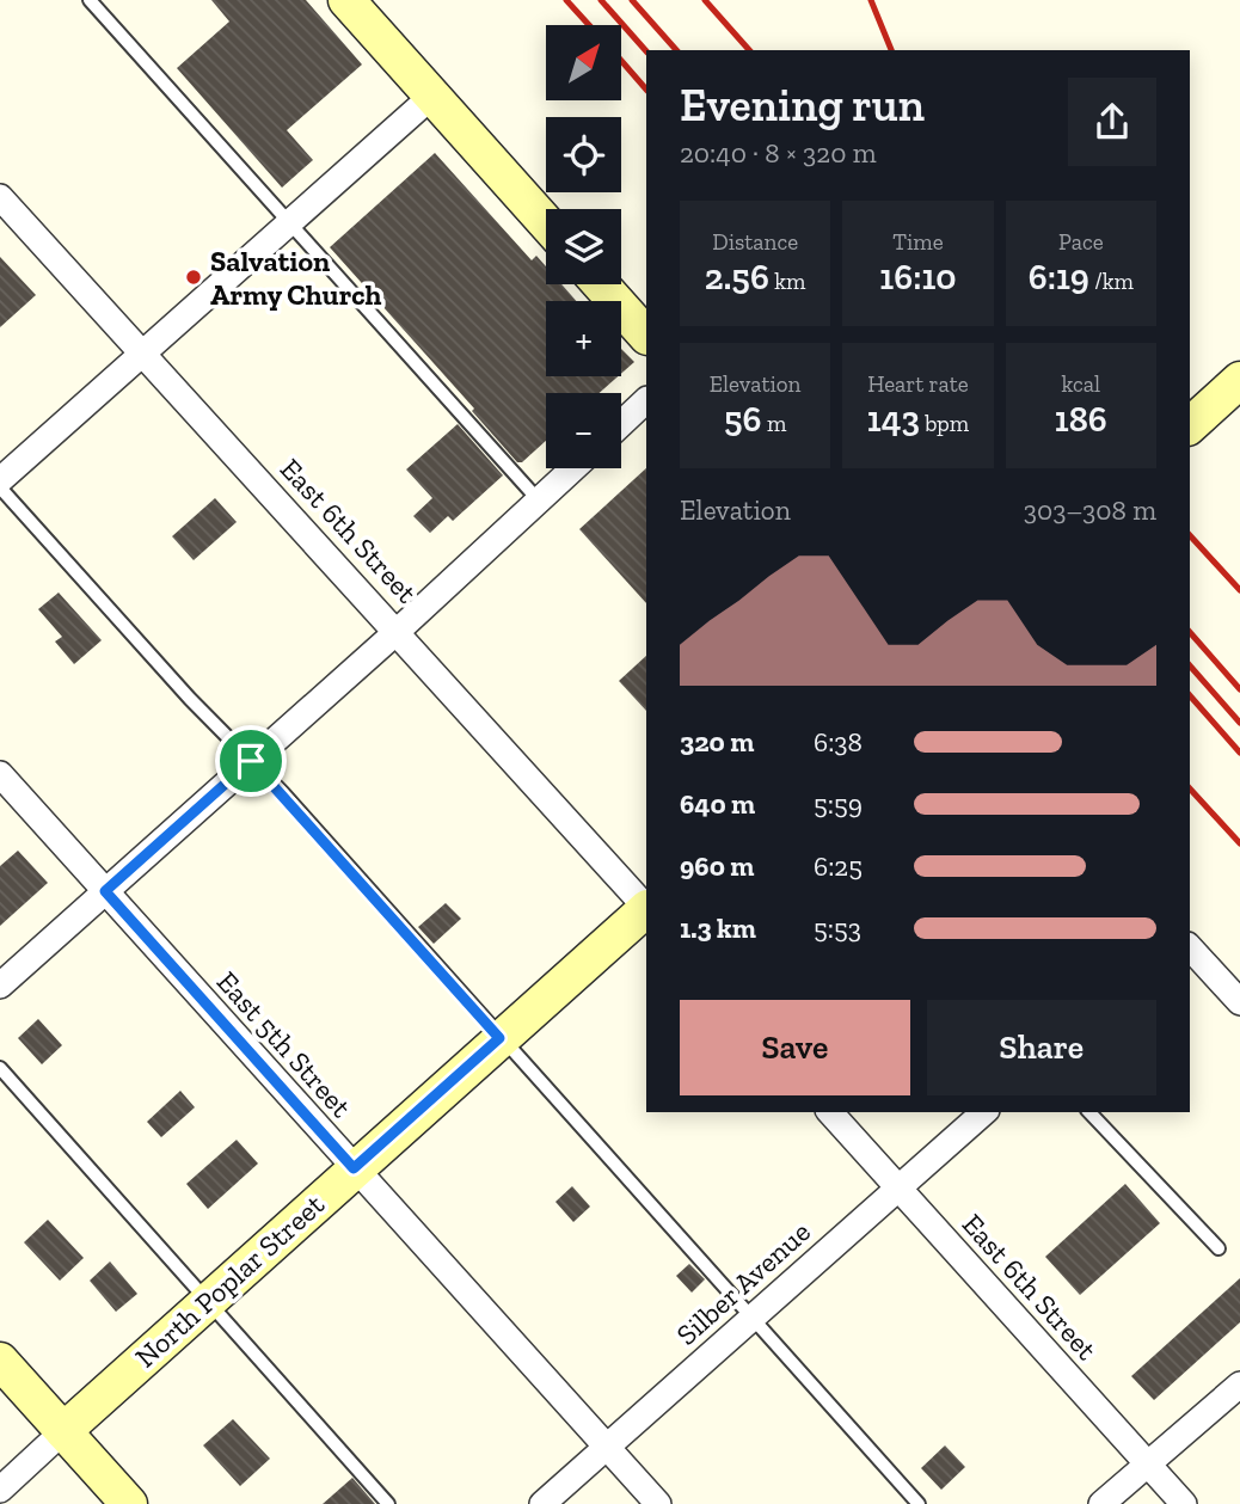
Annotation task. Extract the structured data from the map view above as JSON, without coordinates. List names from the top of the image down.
{
  "streets": {
    "main road": ["North Poplar Street"],
    "street": ["East 6th Street", "East 5th Street", "Silber Avenue"]
  },
  "crossings": [
    ["East 6th Street", "Silber Avenue"],
    ["East 5th Street", "North Poplar Street"],
    ["East 5th Street", "Silber Avenue"]
  ],
  "places": ["Salvation Army Church"],
  "north": "top right",
  "page": {
    "map_buttons": ["+", "−"],
    "heading": ["Evening run", "20:40 · 8 × 320 m"],
    "stats": [
      ["Distance", "2.56 km"],
      ["Time", "16:10"],
      ["Pace", "6:19 /km"],
      ["Elevation", "56 m"],
      ["Heart rate", "143 bpm"],
      ["kcal", "186"]
    ],
    "chart": ["Elevation", "303–308 m"],
    "list": [
      {
        "name": "320 m",
        "note": "6:38"
      },
      {
        "name": "640 m",
        "note": "5:59"
      },
      {
        "name": "960 m",
        "note": "6:25"
      },
      {
        "name": "1.3 km",
        "note": "5:53"
      }
    ],
    "buttons": ["Save", "Share"]
  }
}
